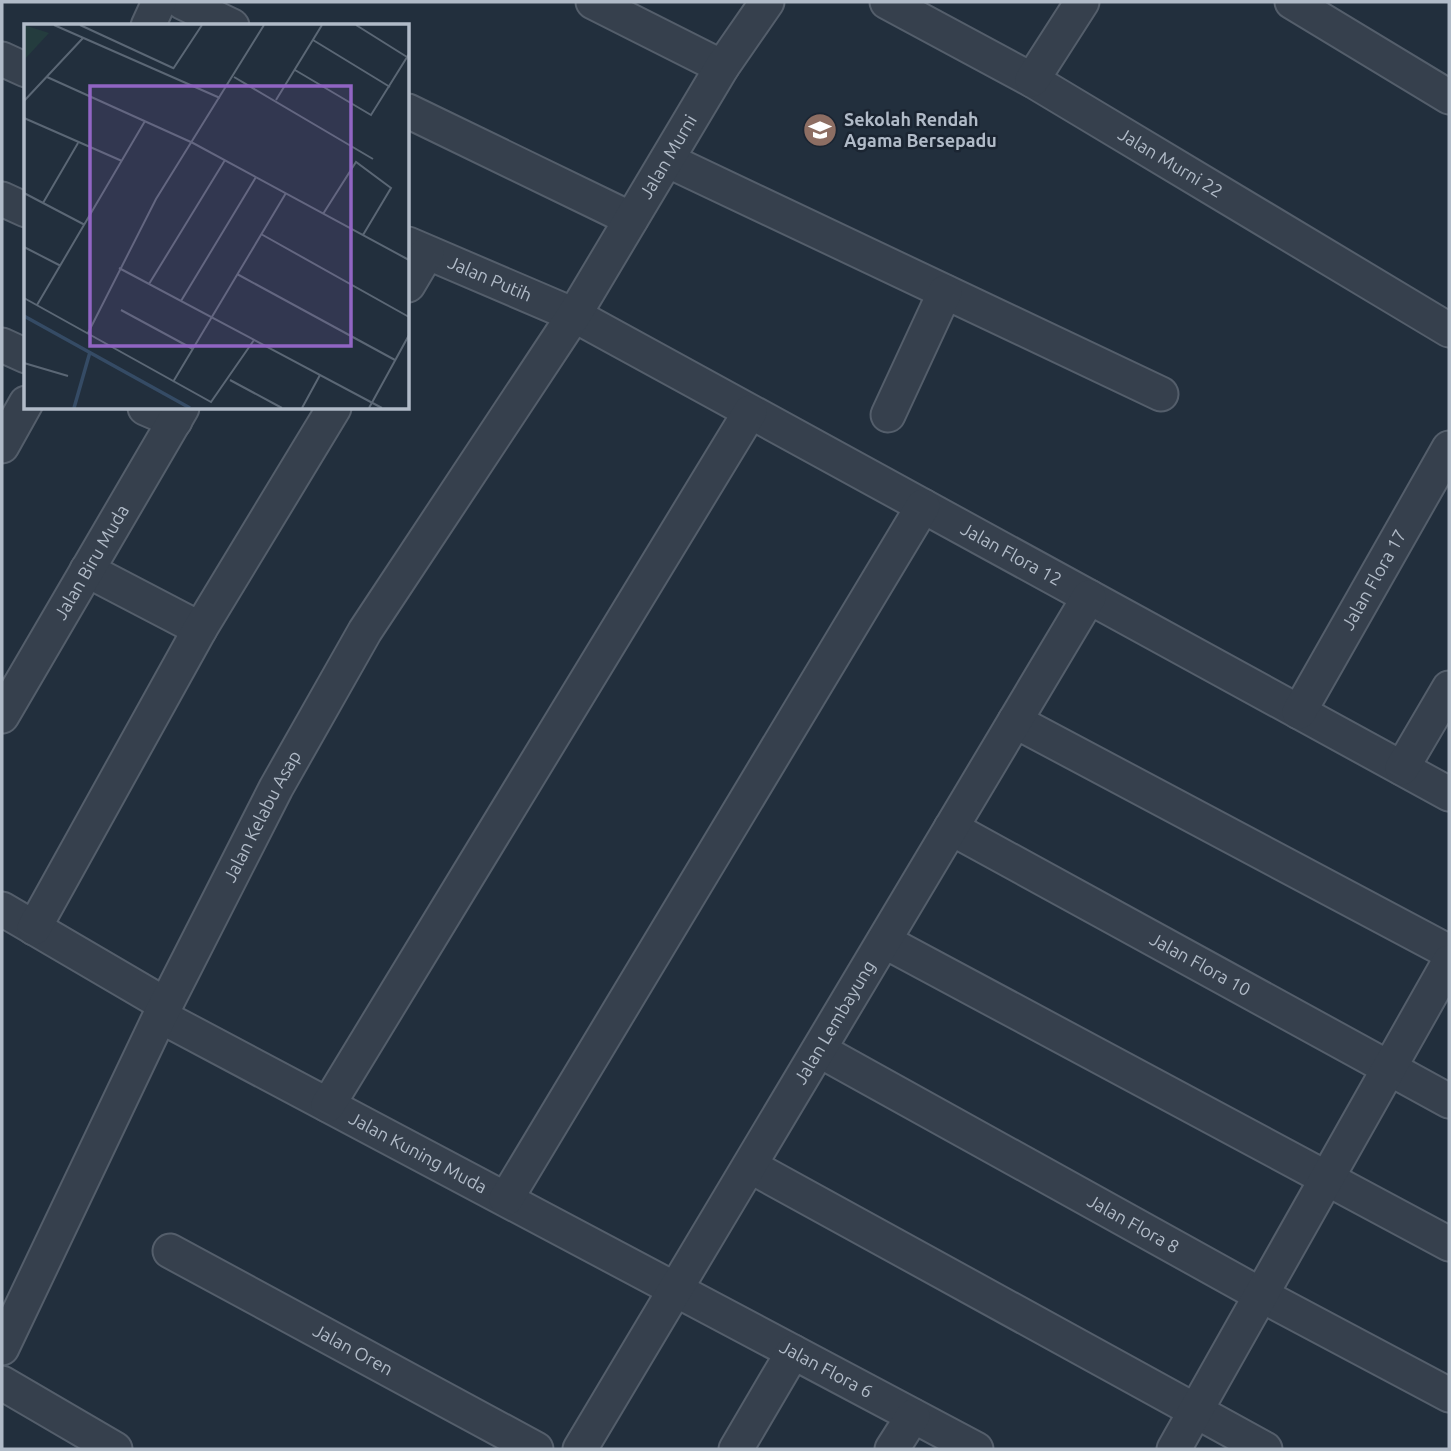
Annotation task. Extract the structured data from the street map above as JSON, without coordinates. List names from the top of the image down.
{
  "streets": {
    "street": [
      "Jalan Murni",
      "Jalan Murni 22",
      "Jalan Putih",
      "Jalan Flora 12",
      "Jalan Biru Muda",
      "Jalan Flora 17",
      "Jalan Kelabu Asap",
      "Jalan Flora 10",
      "Jalan Lembayung",
      "Jalan Kuning Muda",
      "Jalan Flora 8",
      "Jalan Oren",
      "Jalan Flora 6"
    ]
  },
  "crossings": [
    ["Jalan Murni", "Jalan Putih"],
    ["Jalan Murni", "Jalan Flora 12"],
    ["Jalan Murni", "Jalan Kelabu Asap"],
    ["Jalan Putih", "Jalan Flora 12"],
    ["Jalan Putih", "Jalan Kelabu Asap"],
    ["Jalan Flora 12", "Jalan Flora 17"],
    ["Jalan Flora 12", "Jalan Kelabu Asap"],
    ["Jalan Flora 12", "Jalan Lembayung"],
    ["Jalan Kelabu Asap", "Jalan Kuning Muda"],
    ["Jalan Flora 10", "Jalan Lembayung"],
    ["Jalan Lembayung", "Jalan Kuning Muda"],
    ["Jalan Lembayung", "Jalan Flora 8"],
    ["Jalan Lembayung", "Jalan Flora 6"],
    ["Jalan Kuning Muda", "Jalan Flora 6"]
  ],
  "places": {
    "school or university": ["Sekolah Rendah Agama Bersepadu"]
  }
}
